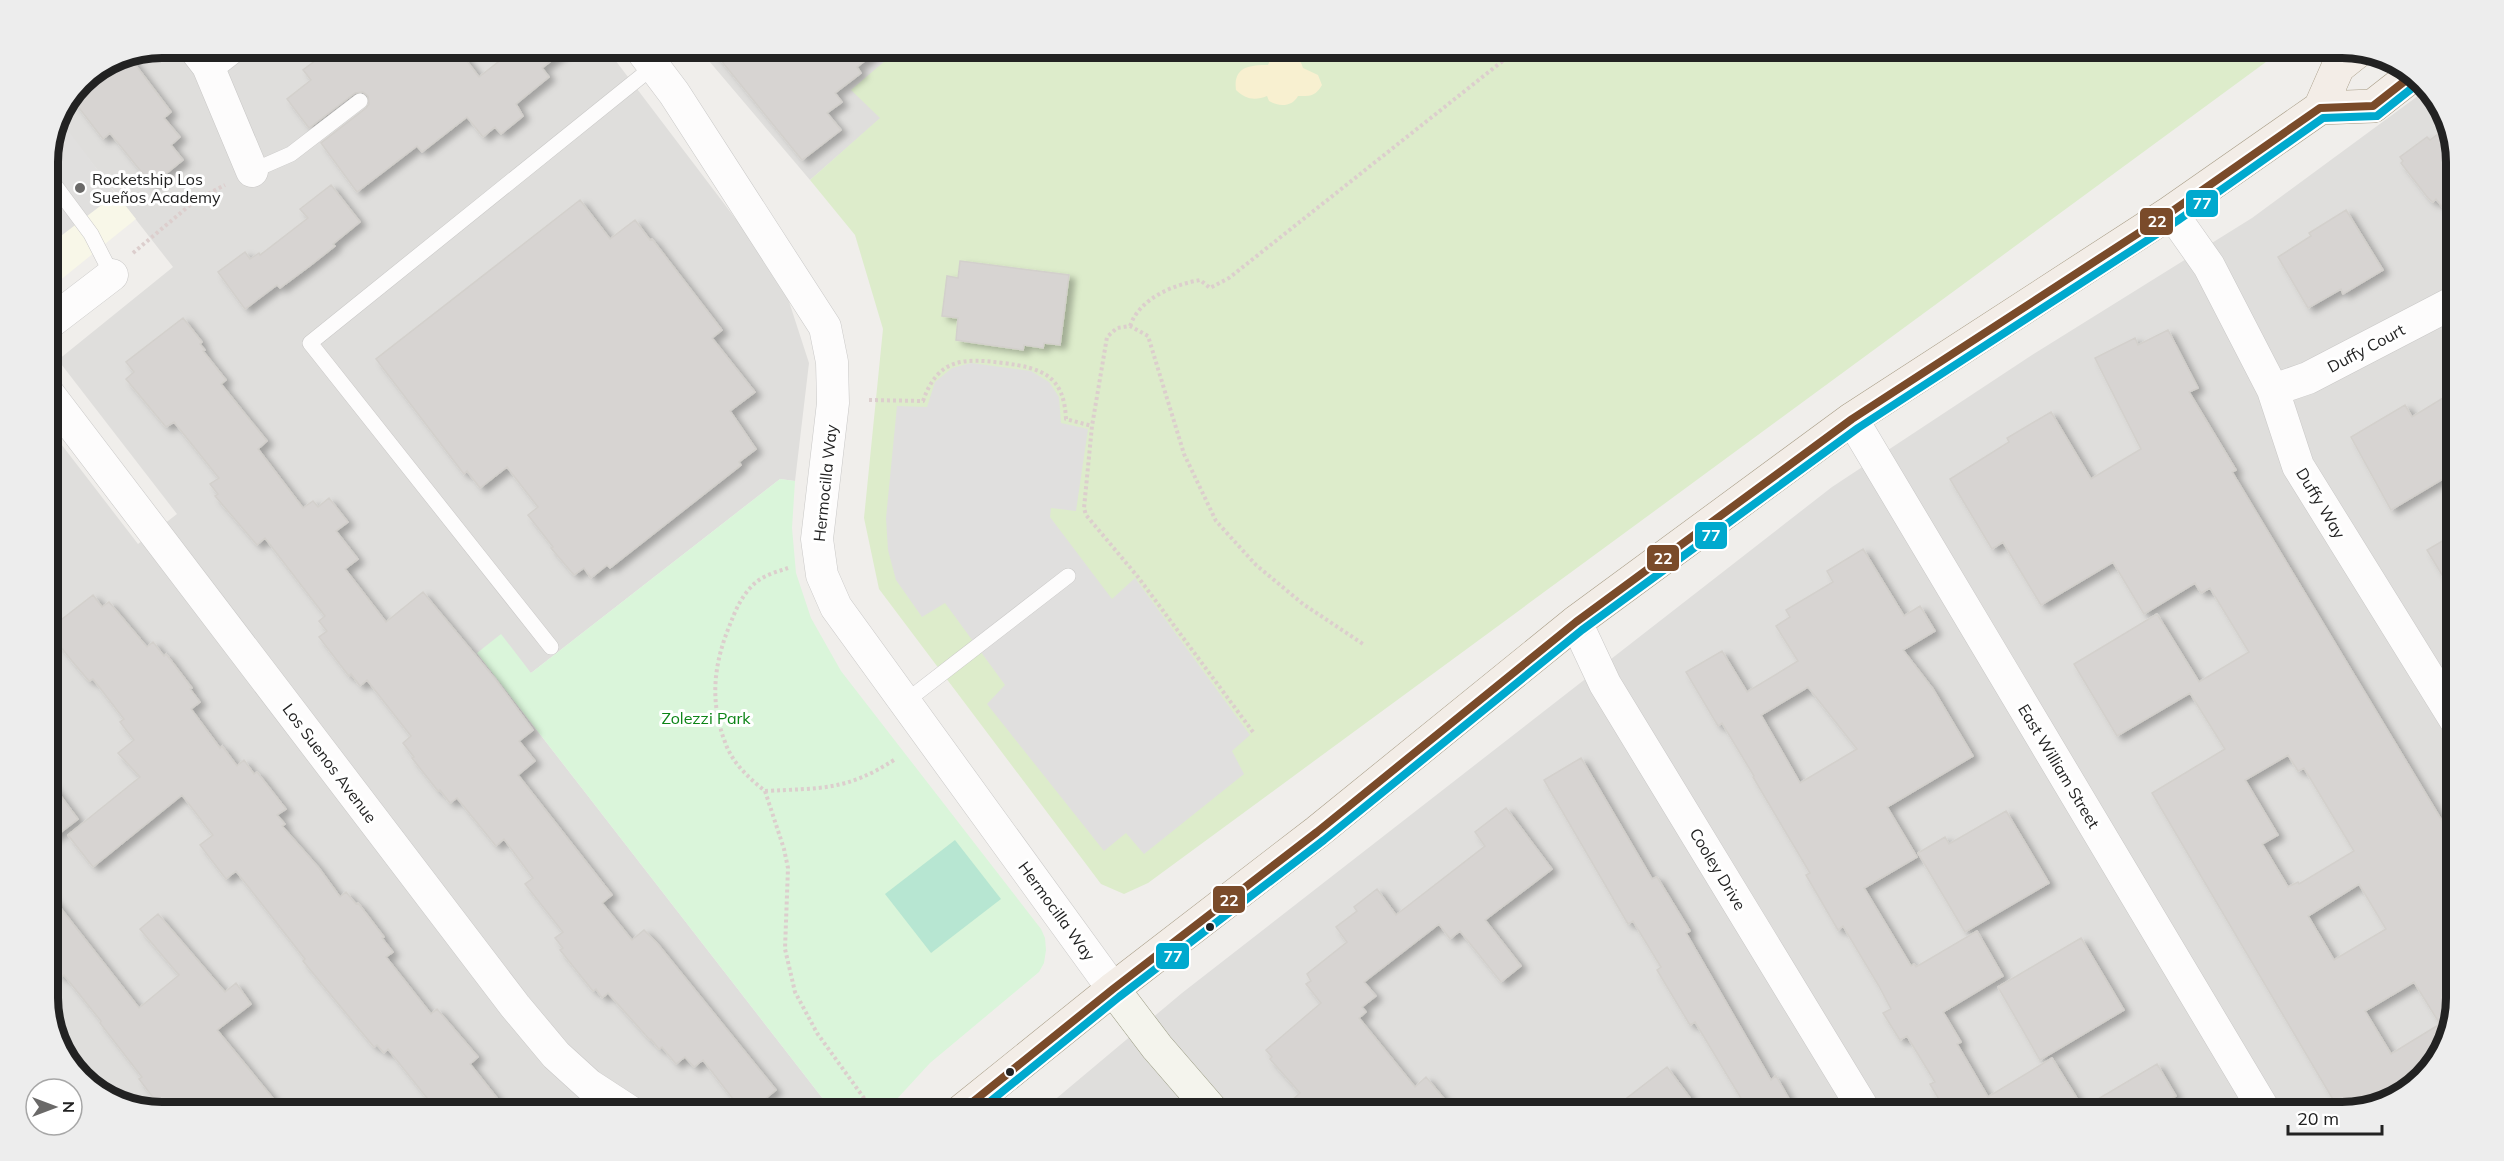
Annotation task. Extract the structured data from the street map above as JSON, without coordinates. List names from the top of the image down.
{
  "streets": {
    "street": [
      "Duffy Court",
      "Hermocilla Way",
      "Duffy Way",
      "Los Suenos Avenue",
      "East William Street",
      "Cooley Drive"
    ]
  },
  "crossings": [
    ["Duffy Court", "Duffy Way"]
  ],
  "parks": ["Zolezzi Park"],
  "places": ["Rocketship Los Sueños Academy"],
  "lines": ["transit line 22", "transit line 77"],
  "scale_bar": "20 m",
  "north": "right"
}
